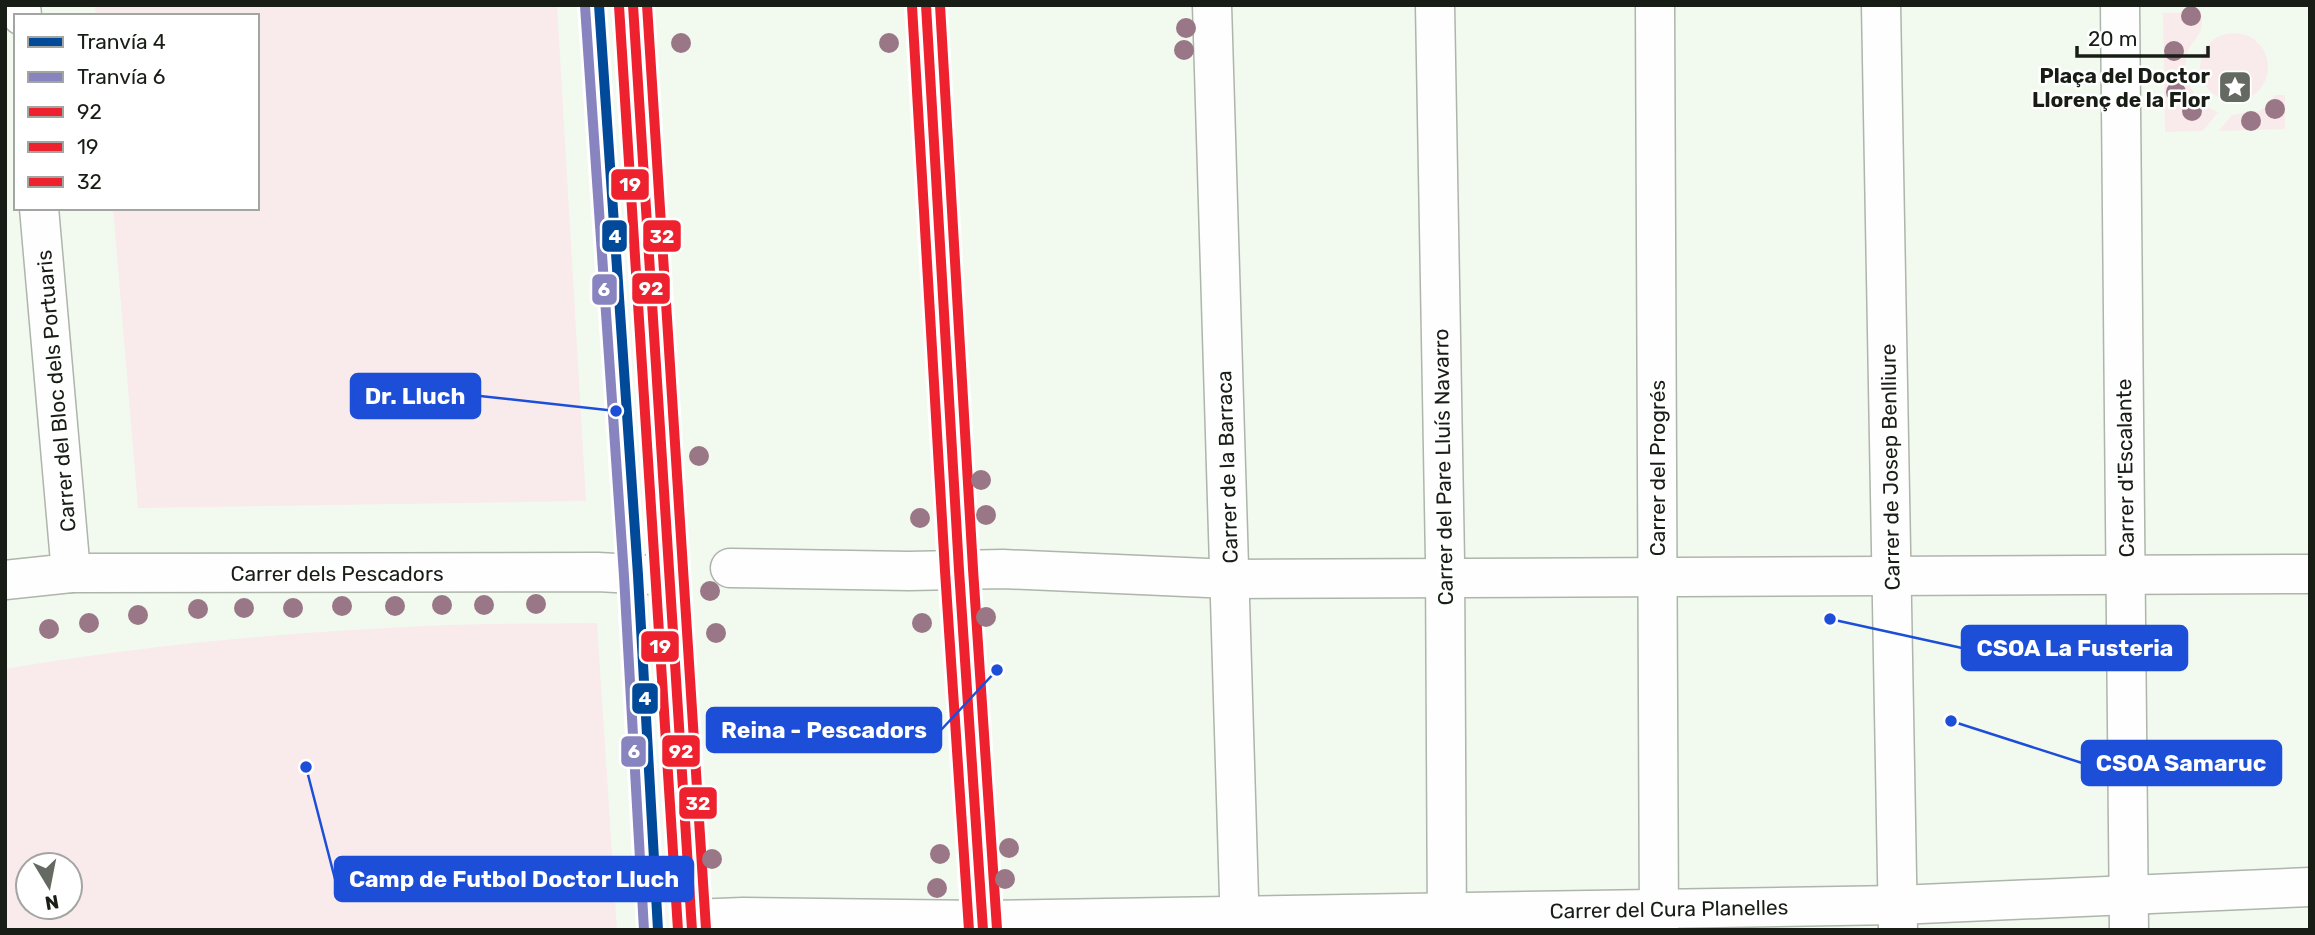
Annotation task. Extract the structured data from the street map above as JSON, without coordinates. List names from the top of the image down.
{
  "streets": {
    "street": [
      "Carrer del Bloc dels Portuaris",
      "Carrer de la Barraca",
      "Carrer del Pare Lluís Navarro",
      "Carrer de Josep Benlliure",
      "Carrer del Progrés",
      "Carrer d'Escalante",
      "Carrer dels Pescadors",
      "Carrer del Cura Planelles"
    ]
  },
  "crossings": [
    ["Carrer del Bloc dels Portuaris", "Carrer dels Pescadors"],
    ["Carrer de la Barraca", "Carrer del Cura Planelles"],
    ["Carrer del Pare Lluís Navarro", "Carrer del Cura Planelles"],
    ["Carrer de Josep Benlliure", "Carrer del Cura Planelles"],
    ["Carrer del Progrés", "Carrer del Cura Planelles"],
    ["Carrer d'Escalante", "Carrer del Cura Planelles"]
  ],
  "places": {
    "place": ["Plaça del Doctor Llorenç de la Flor"],
    "other": [
      "Dr. Lluch",
      "CSOA La Fusteria",
      "Reina - Pescadors",
      "CSOA Samaruc",
      "Camp de Futbol Doctor Lluch"
    ]
  },
  "lines": [
    "tram line 4",
    "transit line 92",
    "transit line 32",
    "tram line 6",
    "transit line 19"
  ],
  "legend": [
    "Tranvía 4",
    "Tranvía 6",
    "92",
    "19",
    "32"
  ],
  "scale_bar": "20 m",
  "north": "bottom"
}
